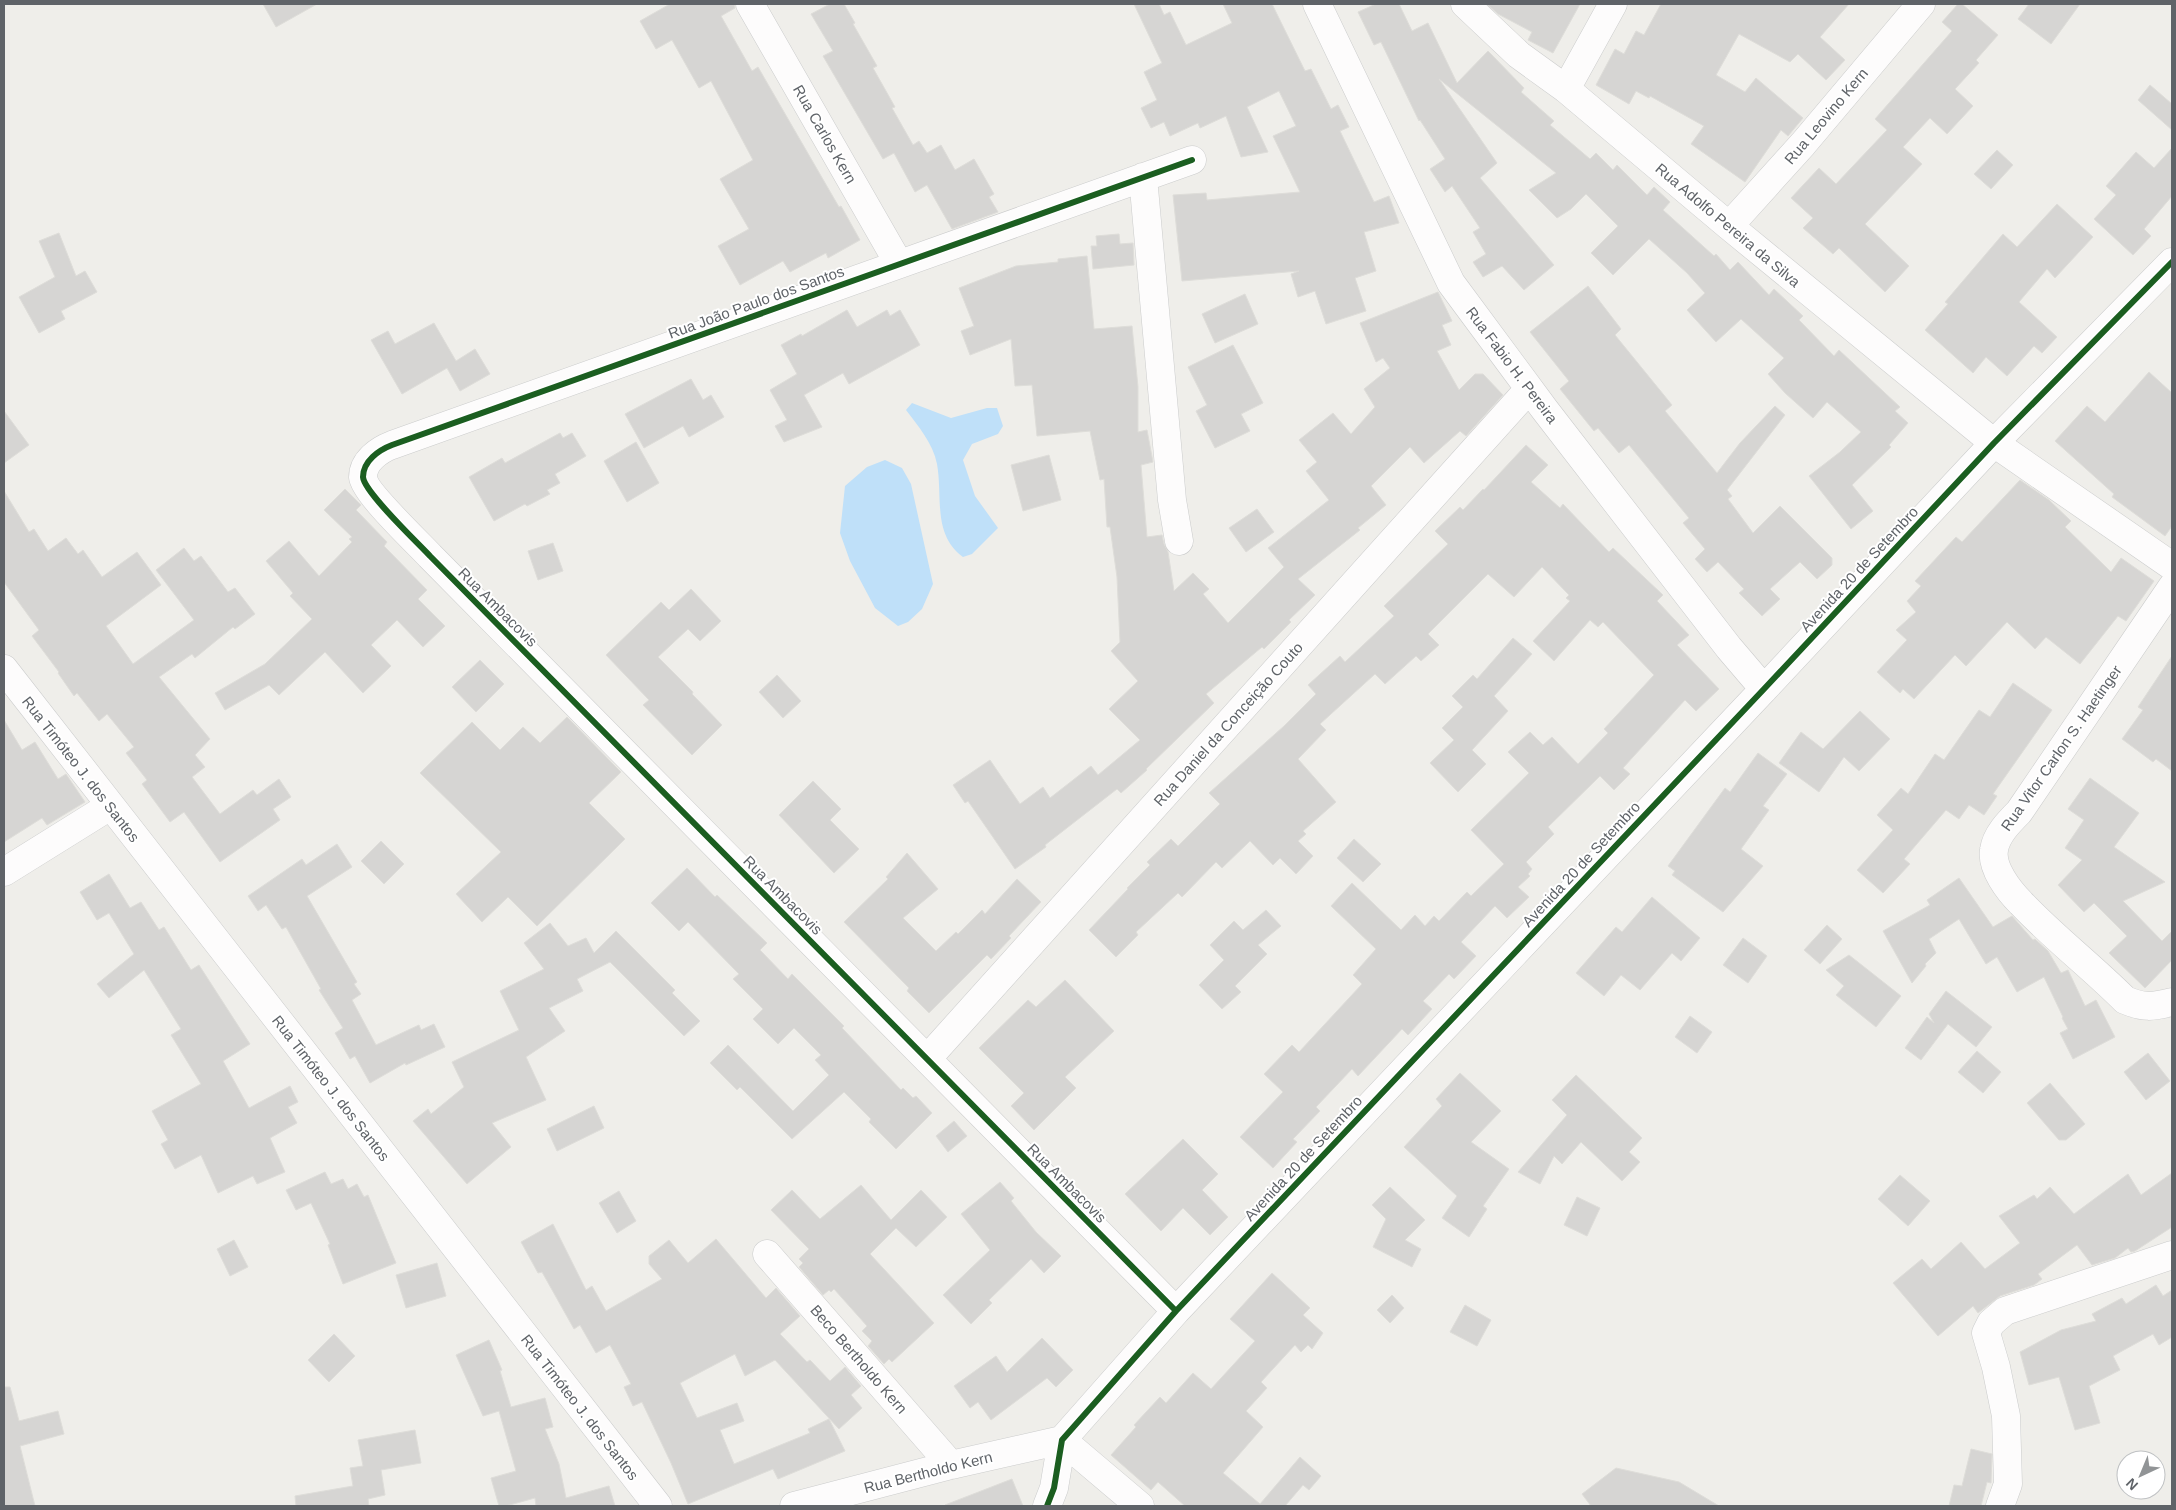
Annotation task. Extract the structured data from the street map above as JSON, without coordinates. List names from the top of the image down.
{
  "streets": {
    "street": [
      "Rua Leovino Kern",
      "Rua Carlos Kern",
      "Rua Adolfo Pereira da Silva",
      "Rua João Paulo dos Santos",
      "Rua Fabio H. Pereira",
      "Avenida 20 de Setembro",
      "Rua Ambacovis",
      "Rua Daniel da Conceição Couto",
      "Rua Vitor Carlon S. Haetinger",
      "Rua Timóteo J. dos Santos",
      "Beco Bertholdo Kern",
      "Rua Bertholdo Kern"
    ]
  },
  "crossings": [
    ["Rua Leovino Kern", "Rua Adolfo Pereira da Silva"],
    ["Rua Carlos Kern", "Rua João Paulo dos Santos"],
    ["Rua Adolfo Pereira da Silva", "Avenida 20 de Setembro"],
    ["Rua João Paulo dos Santos", "Rua Ambacovis"],
    ["Rua Fabio H. Pereira", "Avenida 20 de Setembro"],
    ["Rua Fabio H. Pereira", "Rua Daniel da Conceição Couto"],
    ["Avenida 20 de Setembro", "Rua Ambacovis"],
    ["Avenida 20 de Setembro", "Rua Bertholdo Kern"],
    ["Rua Ambacovis", "Rua Daniel da Conceição Couto"],
    ["Beco Bertholdo Kern", "Rua Bertholdo Kern"]
  ],
  "north": "bottom left"
}
